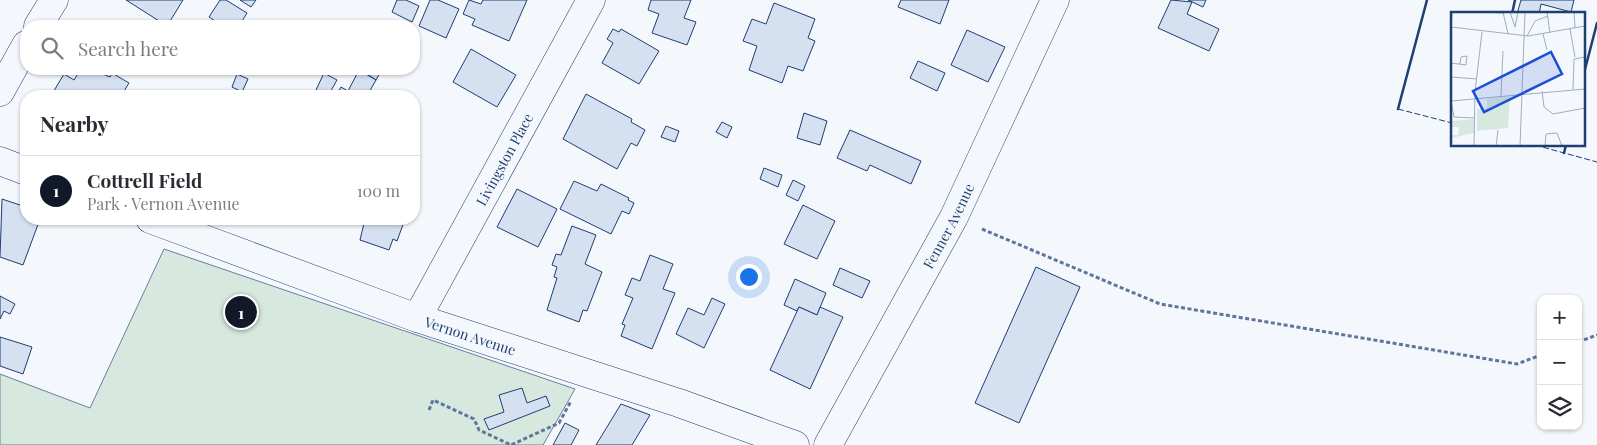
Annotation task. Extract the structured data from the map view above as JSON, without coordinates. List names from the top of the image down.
{
  "streets": {
    "street": ["Livingston Place", "Fenner Avenue", "Vernon Avenue"]
  },
  "crossings": [
    ["Livingston Place", "Vernon Avenue"]
  ],
  "page": {
    "search": "Search here",
    "heading": "Nearby",
    "list": [
      {
        "mark": "1",
        "name": "Cottrell Field",
        "note": "Park · Vernon Avenue",
        "value": "100 m"
      }
    ],
    "pins": "1",
    "map_buttons": ["+", "−"]
  }
}
